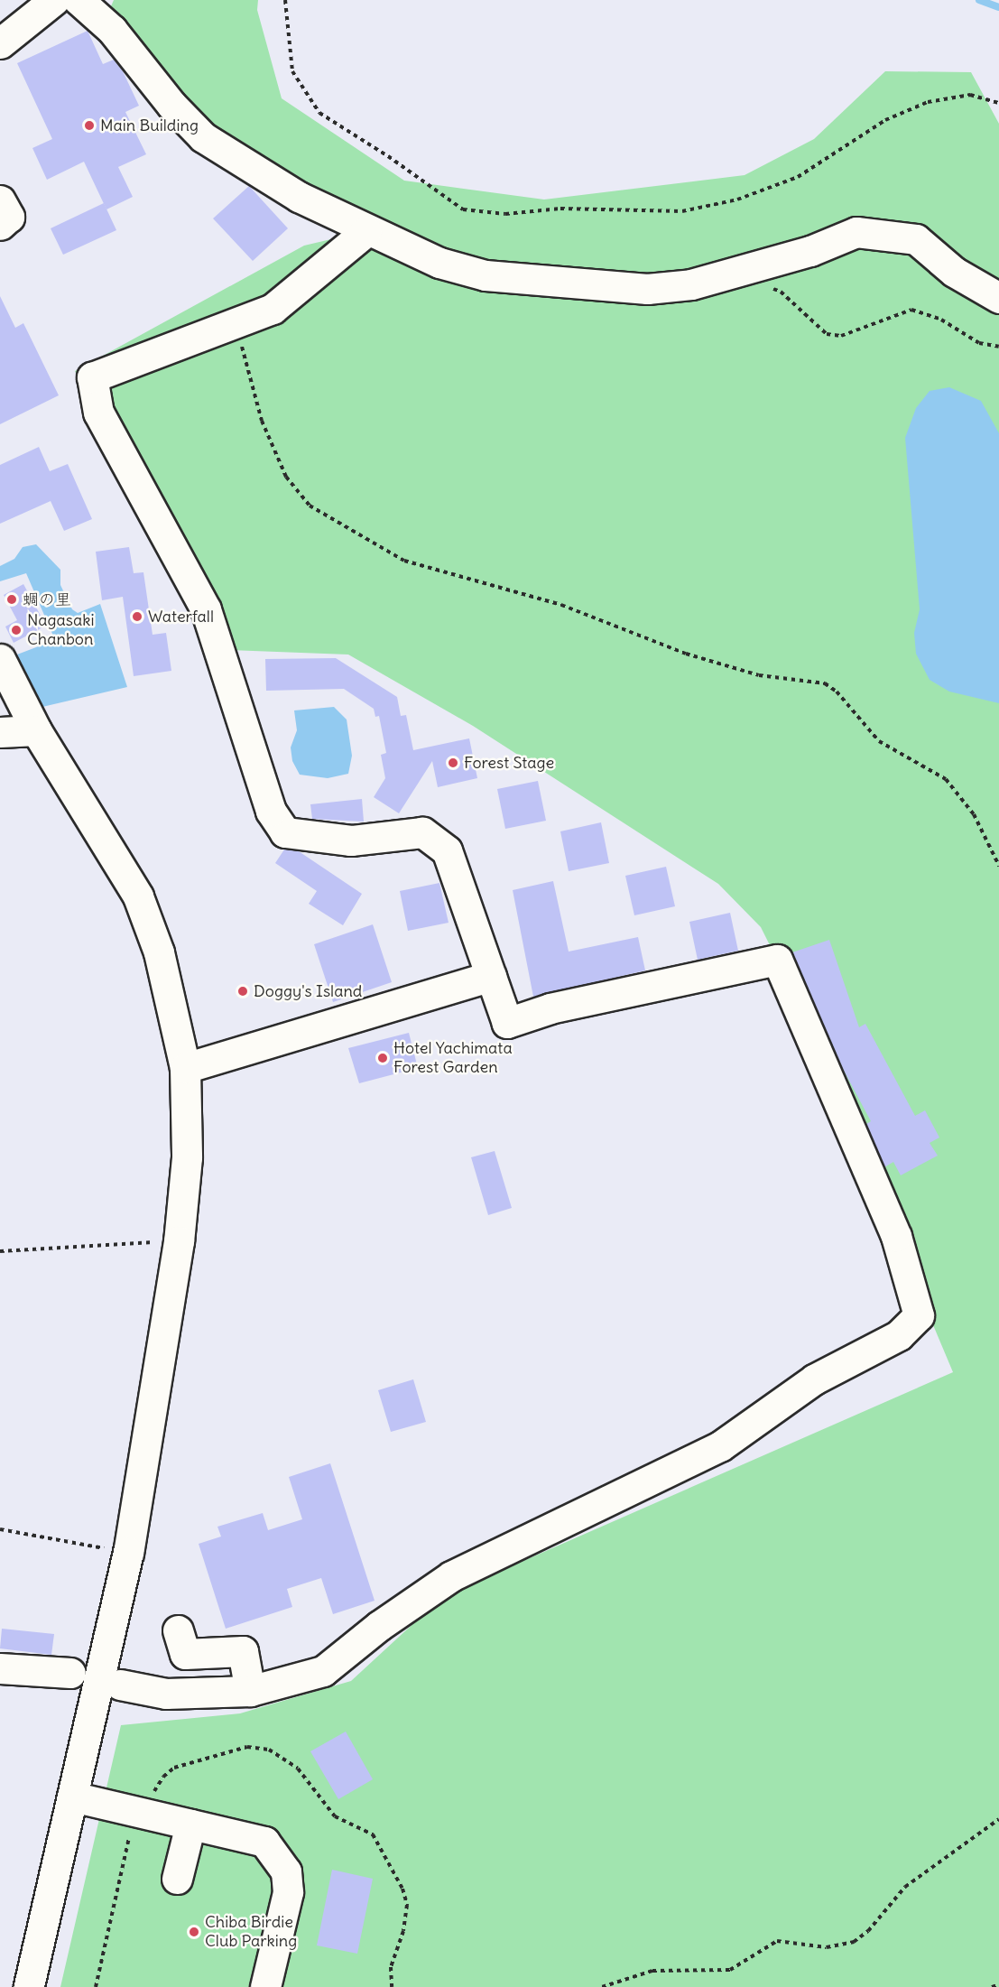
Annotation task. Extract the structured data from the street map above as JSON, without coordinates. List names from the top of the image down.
{
  "places": [
    "Main Building",
    "蜩の里",
    "Waterfall",
    "Nagasaki Chanbon",
    "Forest Stage",
    "Doggy's Island",
    "Hotel Yachimata Forest Garden",
    "Chiba Birdie Club Parking"
  ]
}
